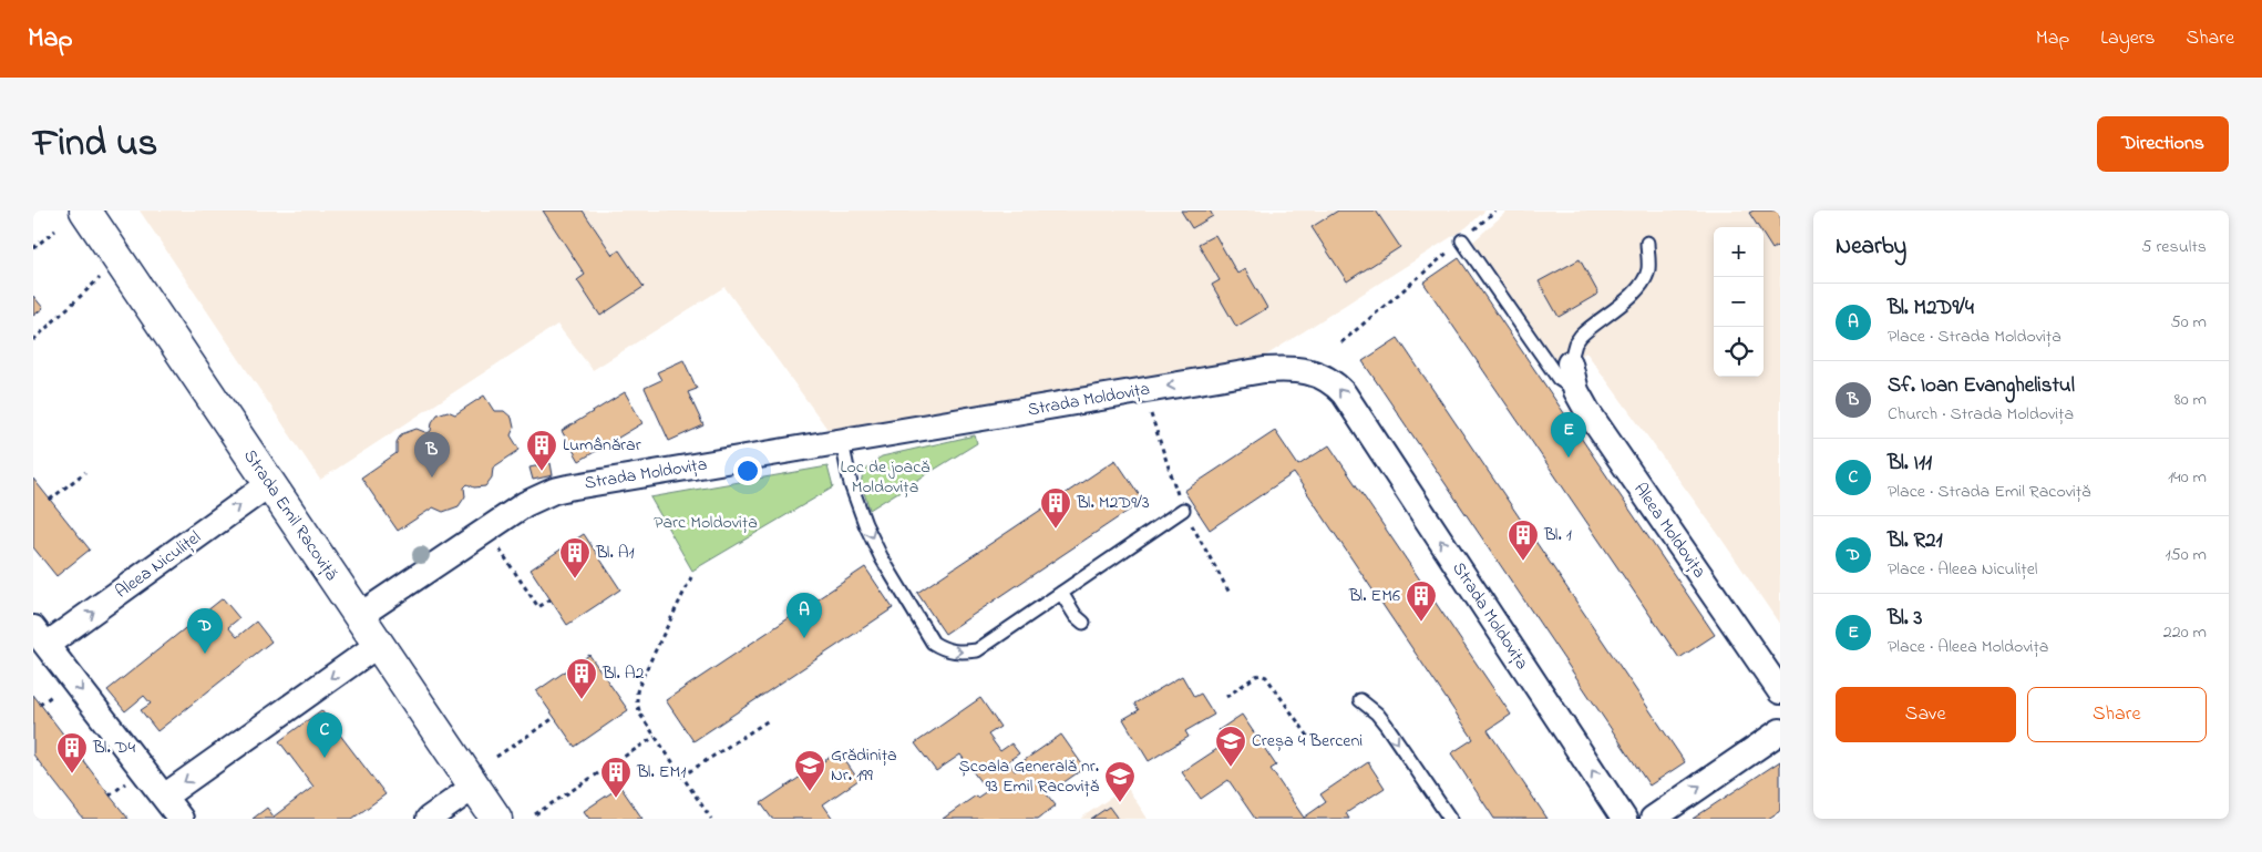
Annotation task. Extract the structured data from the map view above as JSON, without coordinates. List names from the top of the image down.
{
  "streets": {
    "street": [
      "Strada Moldovița",
      "Strada Emil Racoviță",
      "Aleea Moldovița",
      "Aleea Niculițel"
    ]
  },
  "crossings": [
    ["Strada Moldovița", "Strada Emil Racoviță"],
    ["Strada Emil Racoviță", "Aleea Niculițel"]
  ],
  "one_way": ["Strada Moldovița"],
  "parks": ["Loc de joacă Moldovița", "Parc Moldovița"],
  "places": {
    "building": [
      "Lumânărar",
      "Bl. M2D9/3",
      "Bl. 1",
      "Bl. A1",
      "Bl. EM6",
      "Bl. A2",
      "Bl. D4",
      "Bl. EM1"
    ],
    "school or university": ["Creșa 4 Berceni", "Grădinița Nr. 199", "Școala Generală nr. 93 Emil Racoviță"]
  },
  "page": {
    "header": "Map",
    "nav": ["Map", "Layers", "Share"],
    "title": "Find us",
    "buttons": [
      "Directions",
      ["Save", "Share"]
    ],
    "heading": ["Nearby", "5 results"],
    "map_buttons": ["+", "−"],
    "list": [
      {
        "mark": "A",
        "name": "Bl. M2D9/4",
        "note": "Place · Strada Moldovița",
        "value": "50 m"
      },
      {
        "mark": "B",
        "name": "Sf. Ioan Evanghelistul",
        "note": "Church · Strada Moldovița",
        "value": "80 m"
      },
      {
        "mark": "C",
        "name": "Bl. I11",
        "note": "Place · Strada Emil Racoviță",
        "value": "140 m"
      },
      {
        "mark": "D",
        "name": "Bl. R21",
        "note": "Place · Aleea Niculițel",
        "value": "150 m"
      },
      {
        "mark": "E",
        "name": "Bl. 3",
        "note": "Place · Aleea Moldovița",
        "value": "220 m"
      }
    ],
    "pins": [
      "E",
      "B",
      "A",
      "D",
      "C"
    ]
  }
}
